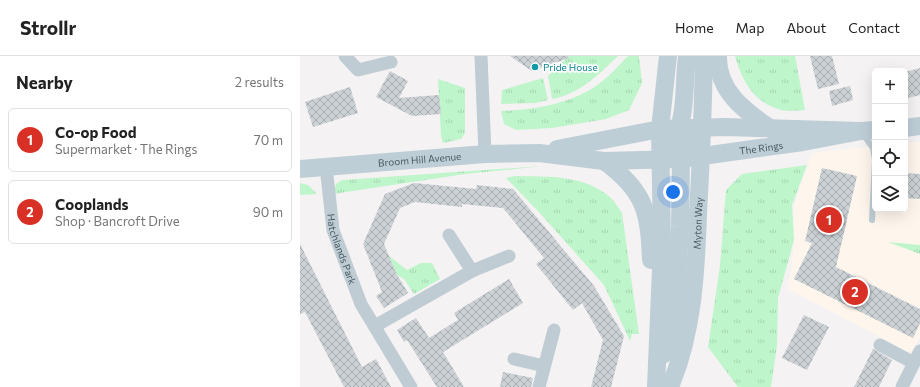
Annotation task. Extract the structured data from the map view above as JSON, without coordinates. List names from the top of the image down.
{
  "streets": {
    "street": [
      "The Rings",
      "Broom Hill Avenue",
      "Myton Way",
      "Hatchlands Park"
    ]
  },
  "crossings": [
    ["The Rings", "Broom Hill Avenue"],
    ["The Rings", "Myton Way"],
    ["Broom Hill Avenue", "Myton Way"],
    ["Broom Hill Avenue", "Hatchlands Park"]
  ],
  "places": ["Pride House"],
  "page": {
    "header": "Strollr",
    "nav": [
      "Home",
      "Map",
      "About",
      "Contact"
    ],
    "heading": ["Nearby", "2 results"],
    "map_buttons": ["+", "−"],
    "list": [
      {
        "mark": "1",
        "name": "Co-op Food",
        "note": "Supermarket · The Rings",
        "value": "70 m"
      },
      {
        "mark": "2",
        "name": "Cooplands",
        "note": "Shop · Bancroft Drive",
        "value": "90 m"
      }
    ],
    "pins": ["1", "2"]
  }
}
